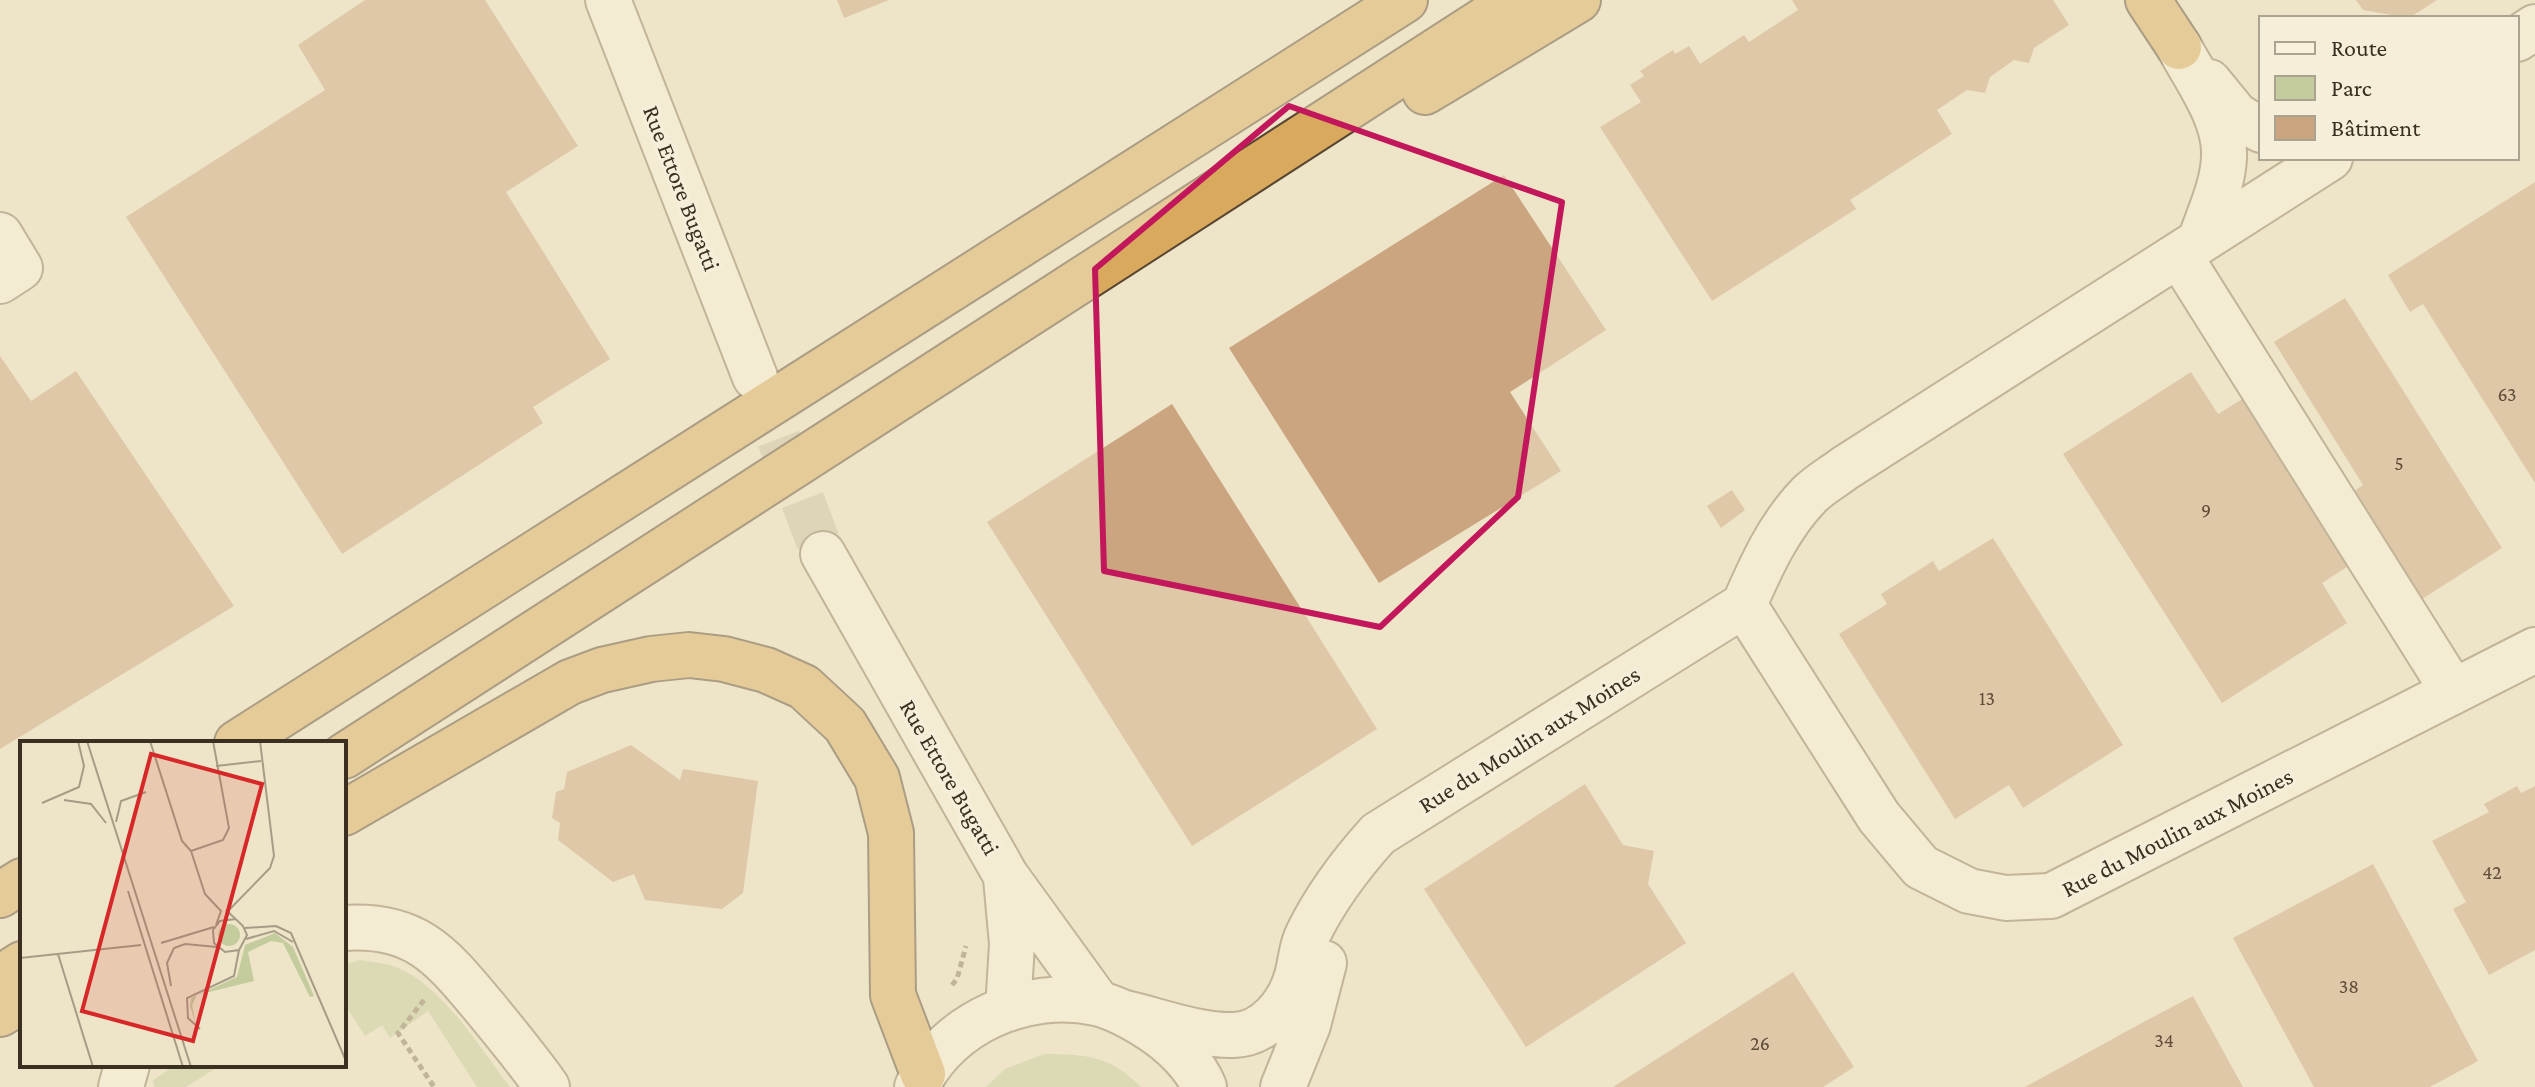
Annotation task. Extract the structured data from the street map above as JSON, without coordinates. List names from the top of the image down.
{
  "streets": {
    "street": ["Rue Ettore Bugatti", "Rue du Moulin aux Moines"]
  },
  "crossings": [
    ["Rue Ettore Bugatti", "Rue du Moulin aux Moines"]
  ],
  "house_numbers": [
    "63",
    "5",
    "9",
    "13",
    "42",
    "38",
    "34",
    "26"
  ],
  "legend": ["Route", "Parc", "Bâtiment"]
}
